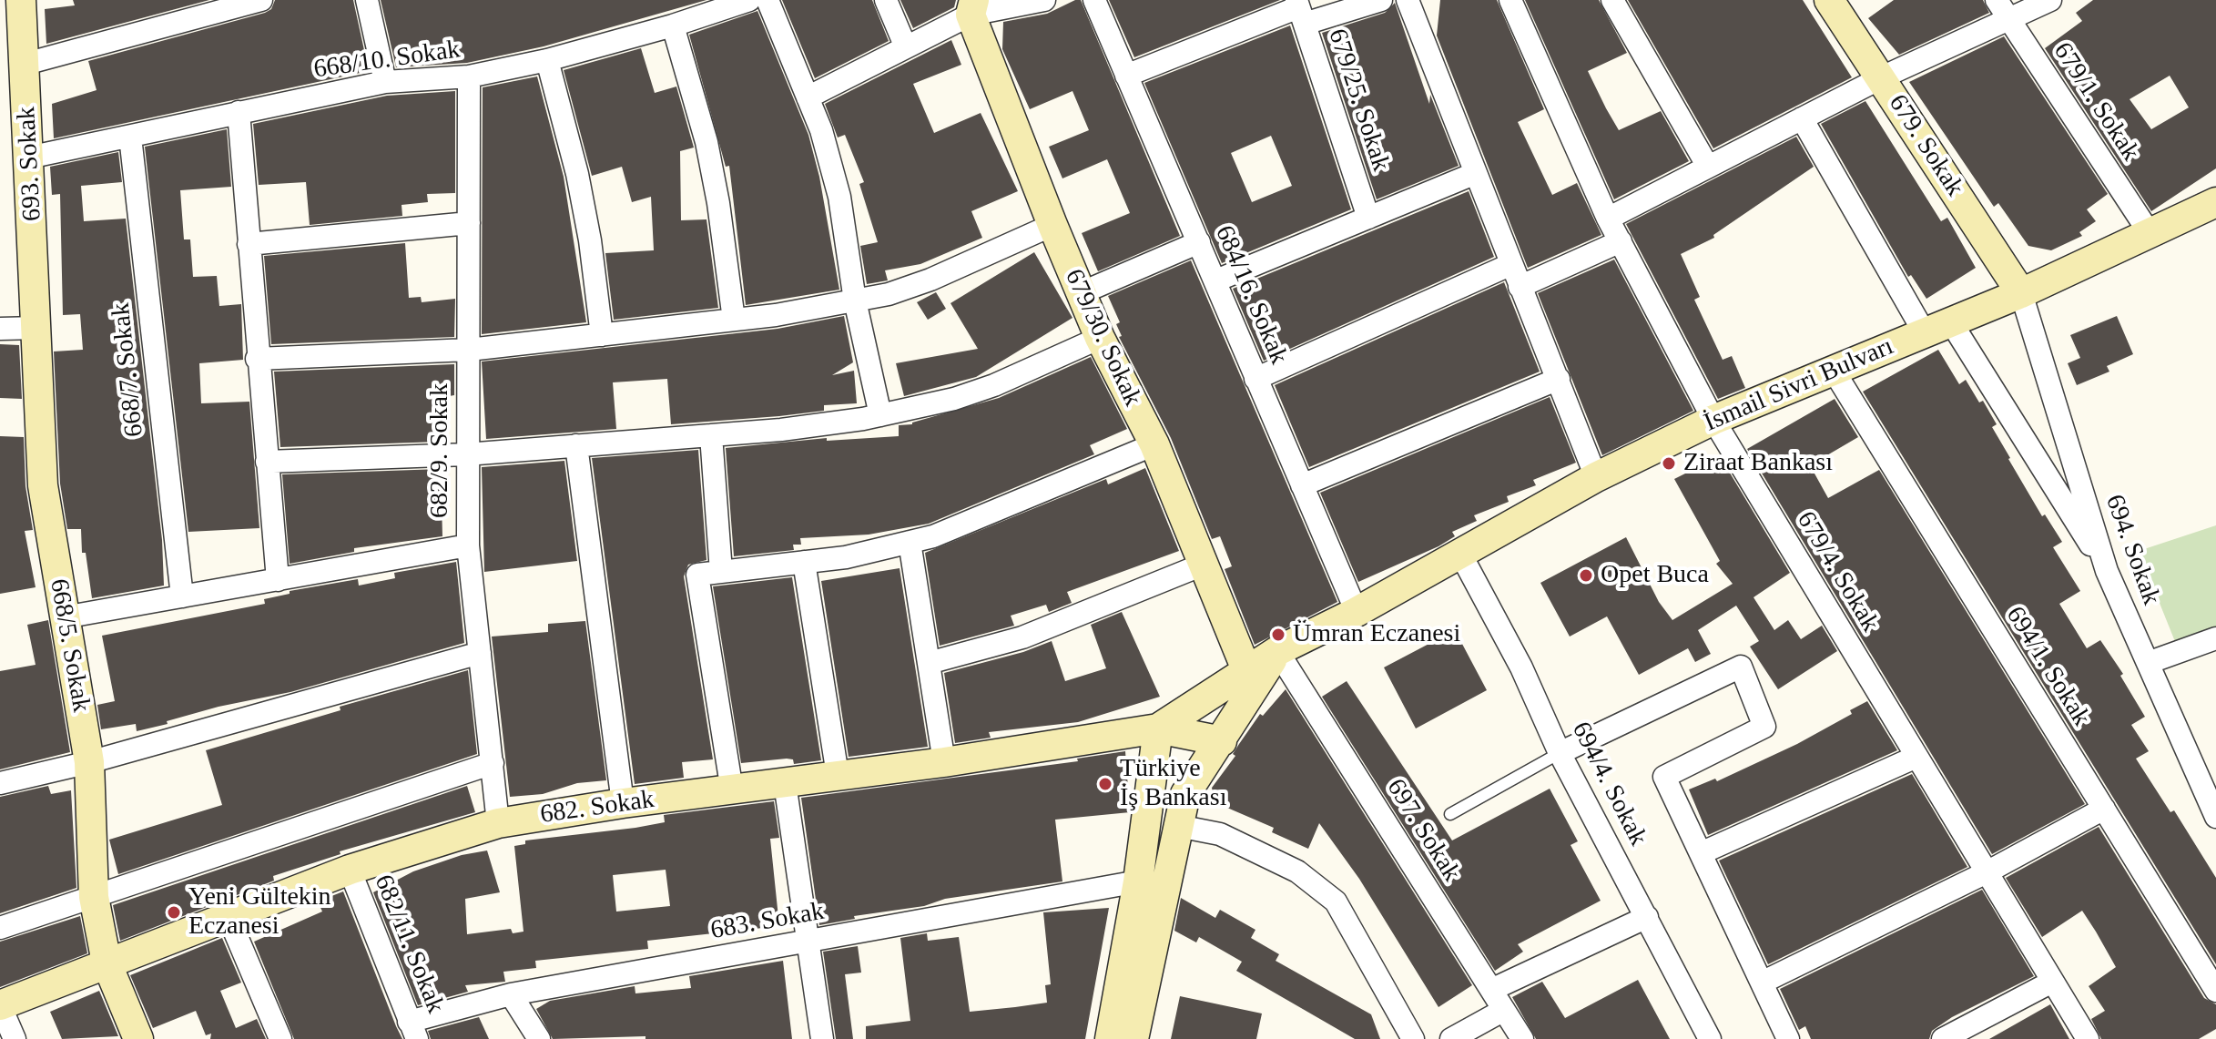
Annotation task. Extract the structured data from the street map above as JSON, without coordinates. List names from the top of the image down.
{
  "streets": {
    "street": [
      "668/10. Sokak",
      "679/25. Sokak",
      "679/1. Sokak",
      "679. Sokak",
      "693. Sokak",
      "684/16. Sokak",
      "679/30. Sokak",
      "668/7. Sokak",
      "İsmail Sivri Bulvarı",
      "682/9. Sokak",
      "694. Sokak",
      "679/4. Sokak",
      "668/5. Sokak",
      "694/1. Sokak",
      "694/4. Sokak",
      "682. Sokak",
      "697. Sokak",
      "683. Sokak",
      "682/11. Sokak"
    ]
  },
  "crossings": [
    ["668/10. Sokak", "693. Sokak"],
    ["668/10. Sokak", "668/7. Sokak"],
    ["668/10. Sokak", "682/9. Sokak"],
    ["679/1. Sokak", "İsmail Sivri Bulvarı"],
    ["679. Sokak", "İsmail Sivri Bulvarı"],
    ["679. Sokak", "694. Sokak"],
    ["693. Sokak", "668/5. Sokak"],
    ["684/16. Sokak", "İsmail Sivri Bulvarı"],
    ["679/30. Sokak", "İsmail Sivri Bulvarı"],
    ["İsmail Sivri Bulvarı", "694. Sokak"],
    ["İsmail Sivri Bulvarı", "679/4. Sokak"],
    ["İsmail Sivri Bulvarı", "694/1. Sokak"],
    ["İsmail Sivri Bulvarı", "694/4. Sokak"],
    ["İsmail Sivri Bulvarı", "682. Sokak"],
    ["İsmail Sivri Bulvarı", "697. Sokak"],
    ["682/9. Sokak", "682. Sokak"],
    ["668/5. Sokak", "682. Sokak"],
    ["682. Sokak", "682/11. Sokak"],
    ["683. Sokak", "682/11. Sokak"]
  ],
  "places": [
    "Ziraat Bankası",
    "Opet Buca",
    "Ümran Eczanesi",
    "Türkiye İş Bankası",
    "Yeni Gültekin Eczanesi"
  ]
}
